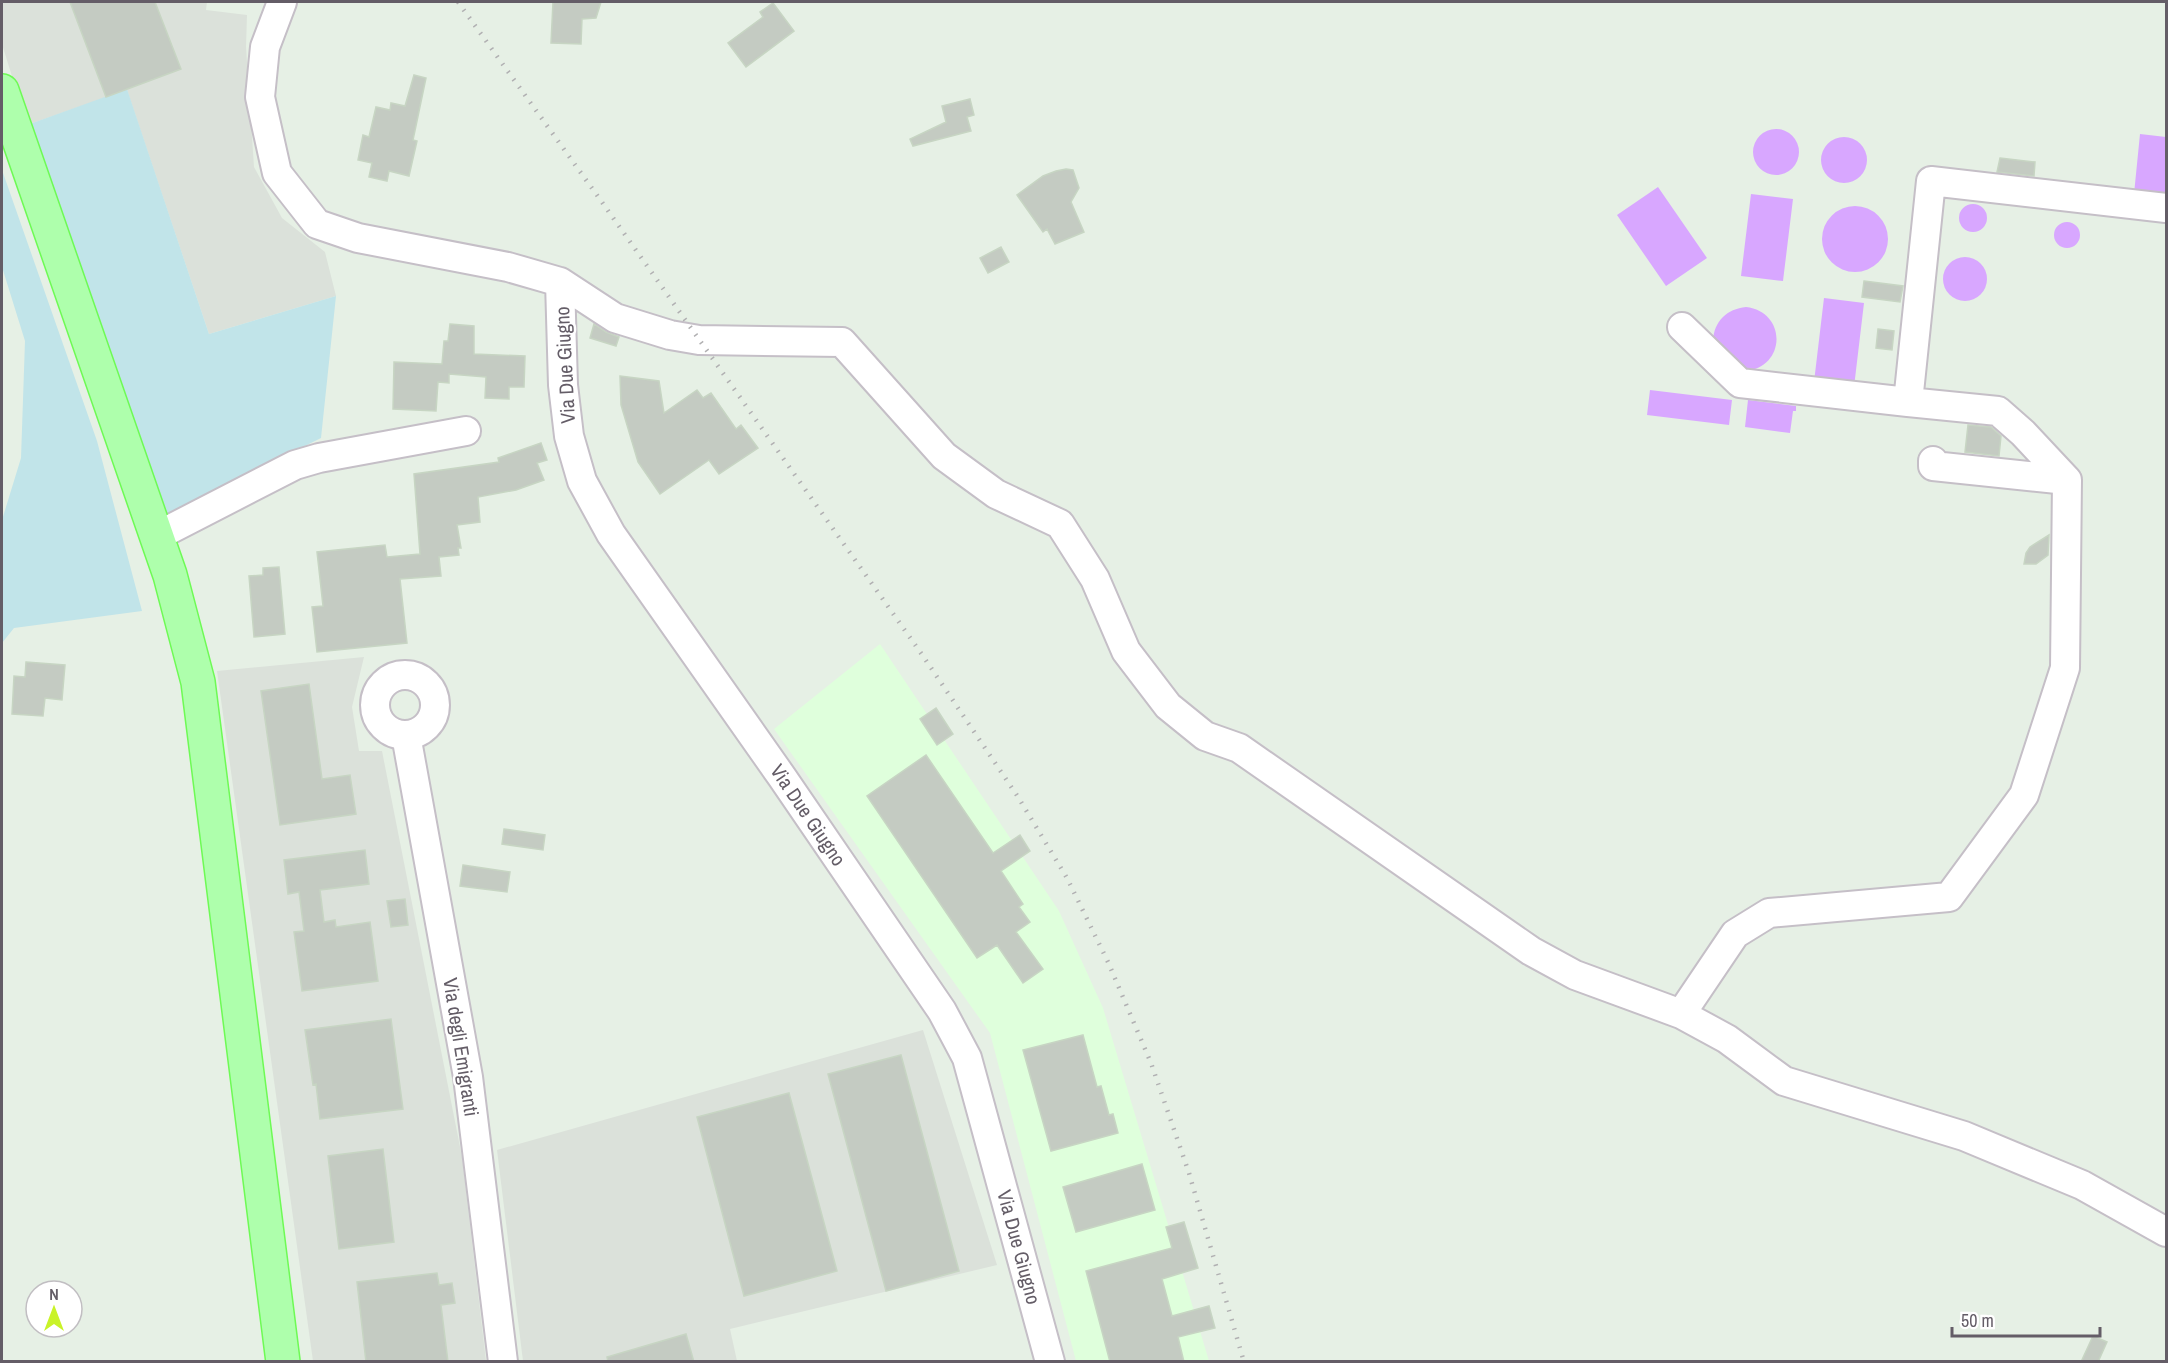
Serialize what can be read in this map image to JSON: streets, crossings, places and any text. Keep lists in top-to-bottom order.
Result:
{
  "streets": {
    "street": ["Via Due Giugno", "Via degli Emigranti"]
  },
  "scale_bar": "50 m",
  "north": "top"
}
